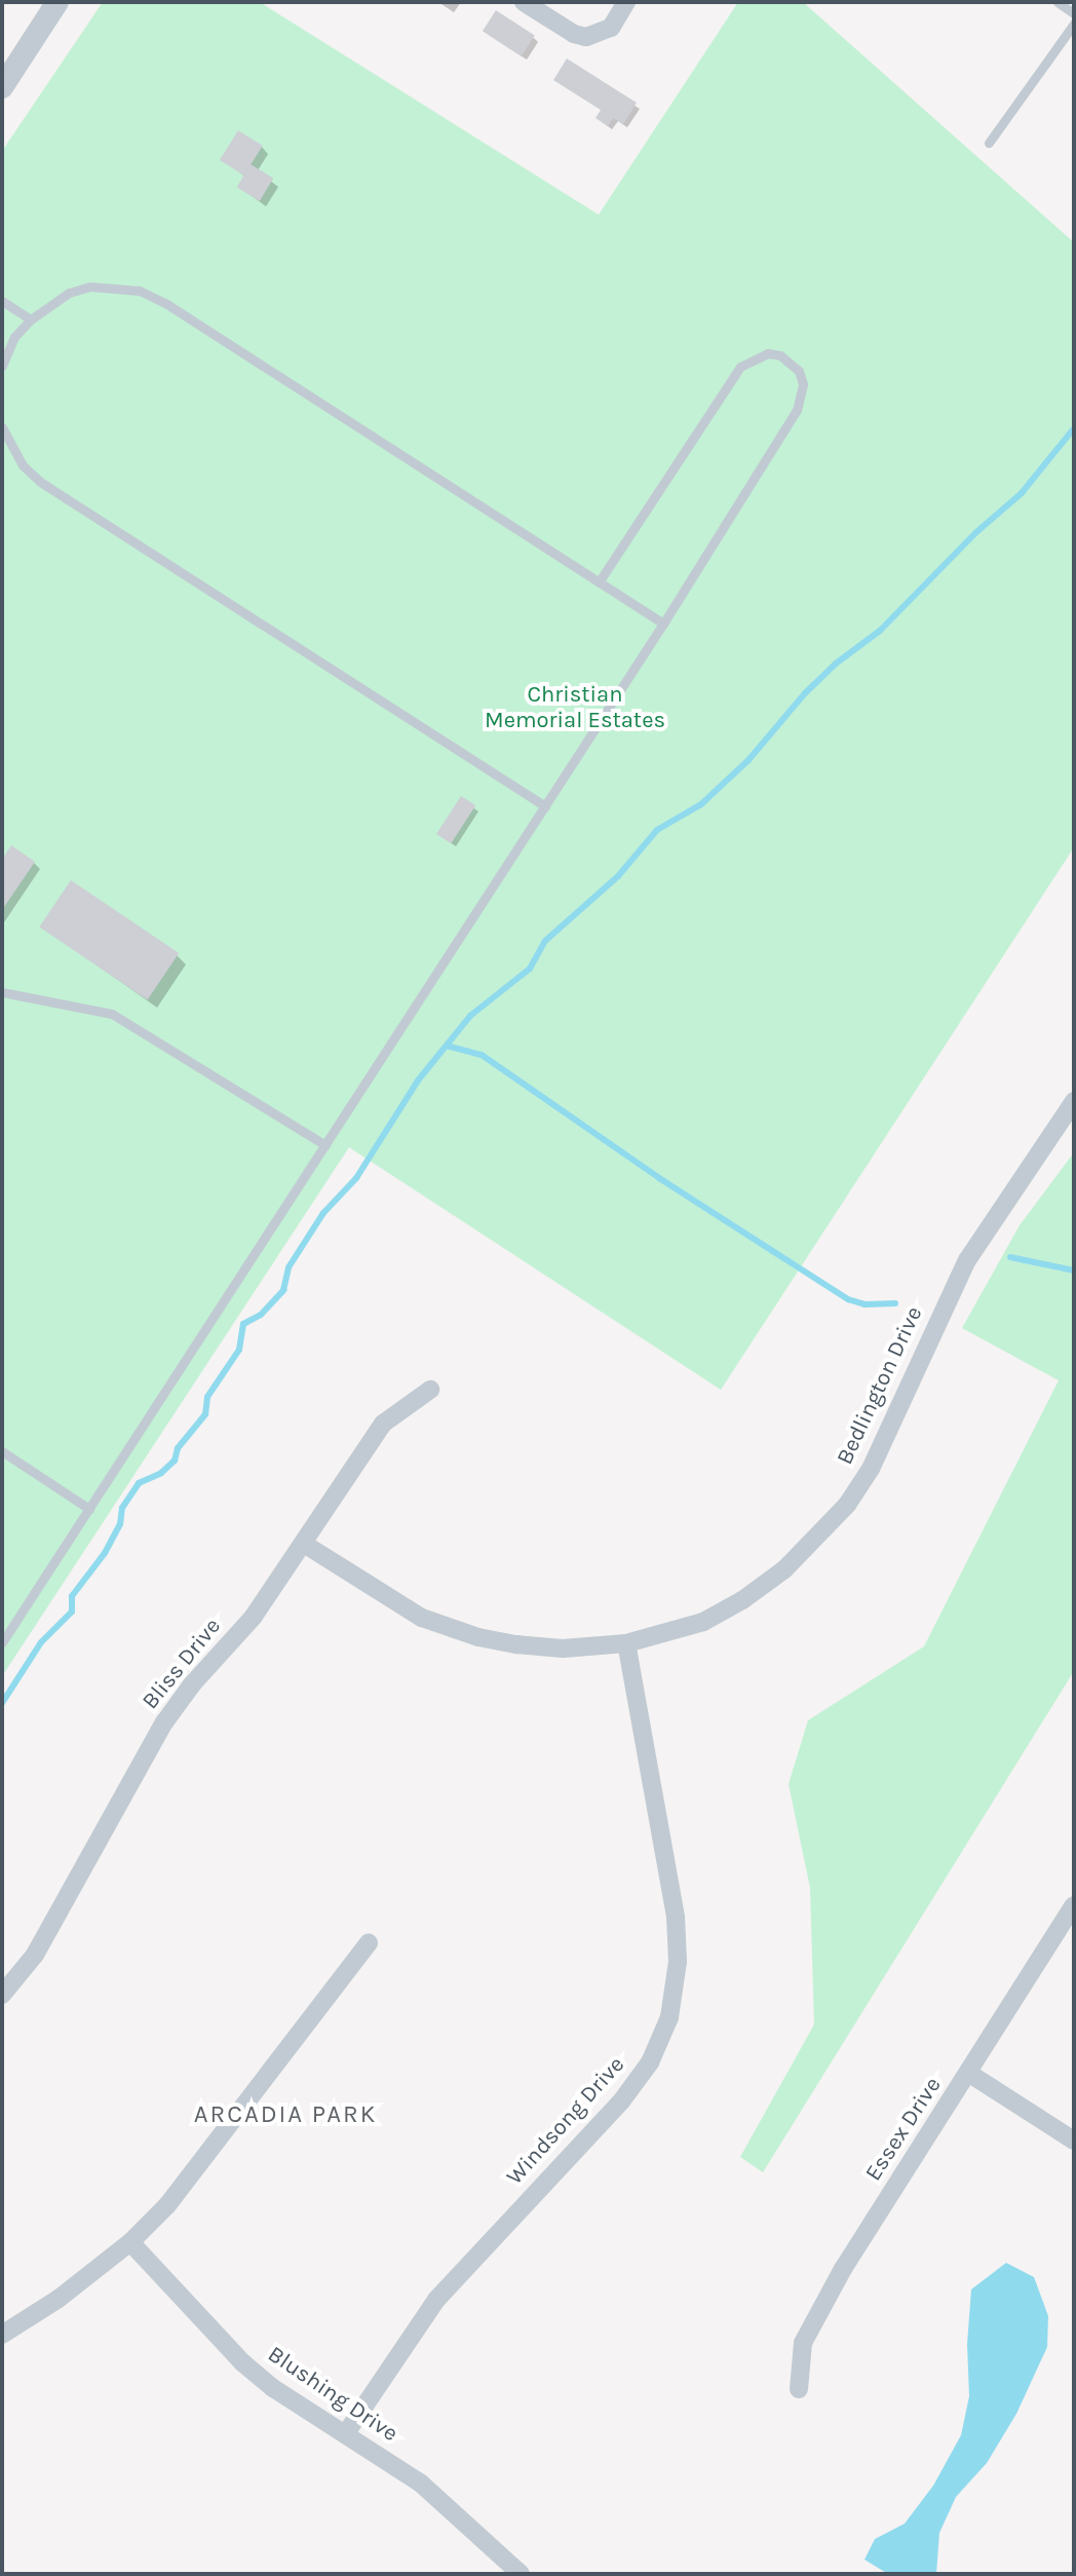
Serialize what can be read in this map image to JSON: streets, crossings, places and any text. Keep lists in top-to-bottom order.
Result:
{
  "streets": {
    "street": [
      "Bedlington Drive",
      "Bliss Drive",
      "Windsong Drive",
      "Essex Drive",
      "Blushing Drive"
    ]
  },
  "crossings": [
    ["Bedlington Drive", "Bliss Drive"],
    ["Bedlington Drive", "Windsong Drive"],
    ["Windsong Drive", "Blushing Drive"]
  ],
  "districts": ["ARCADIA PARK"],
  "parks": ["Christian Memorial Estates"]
}
